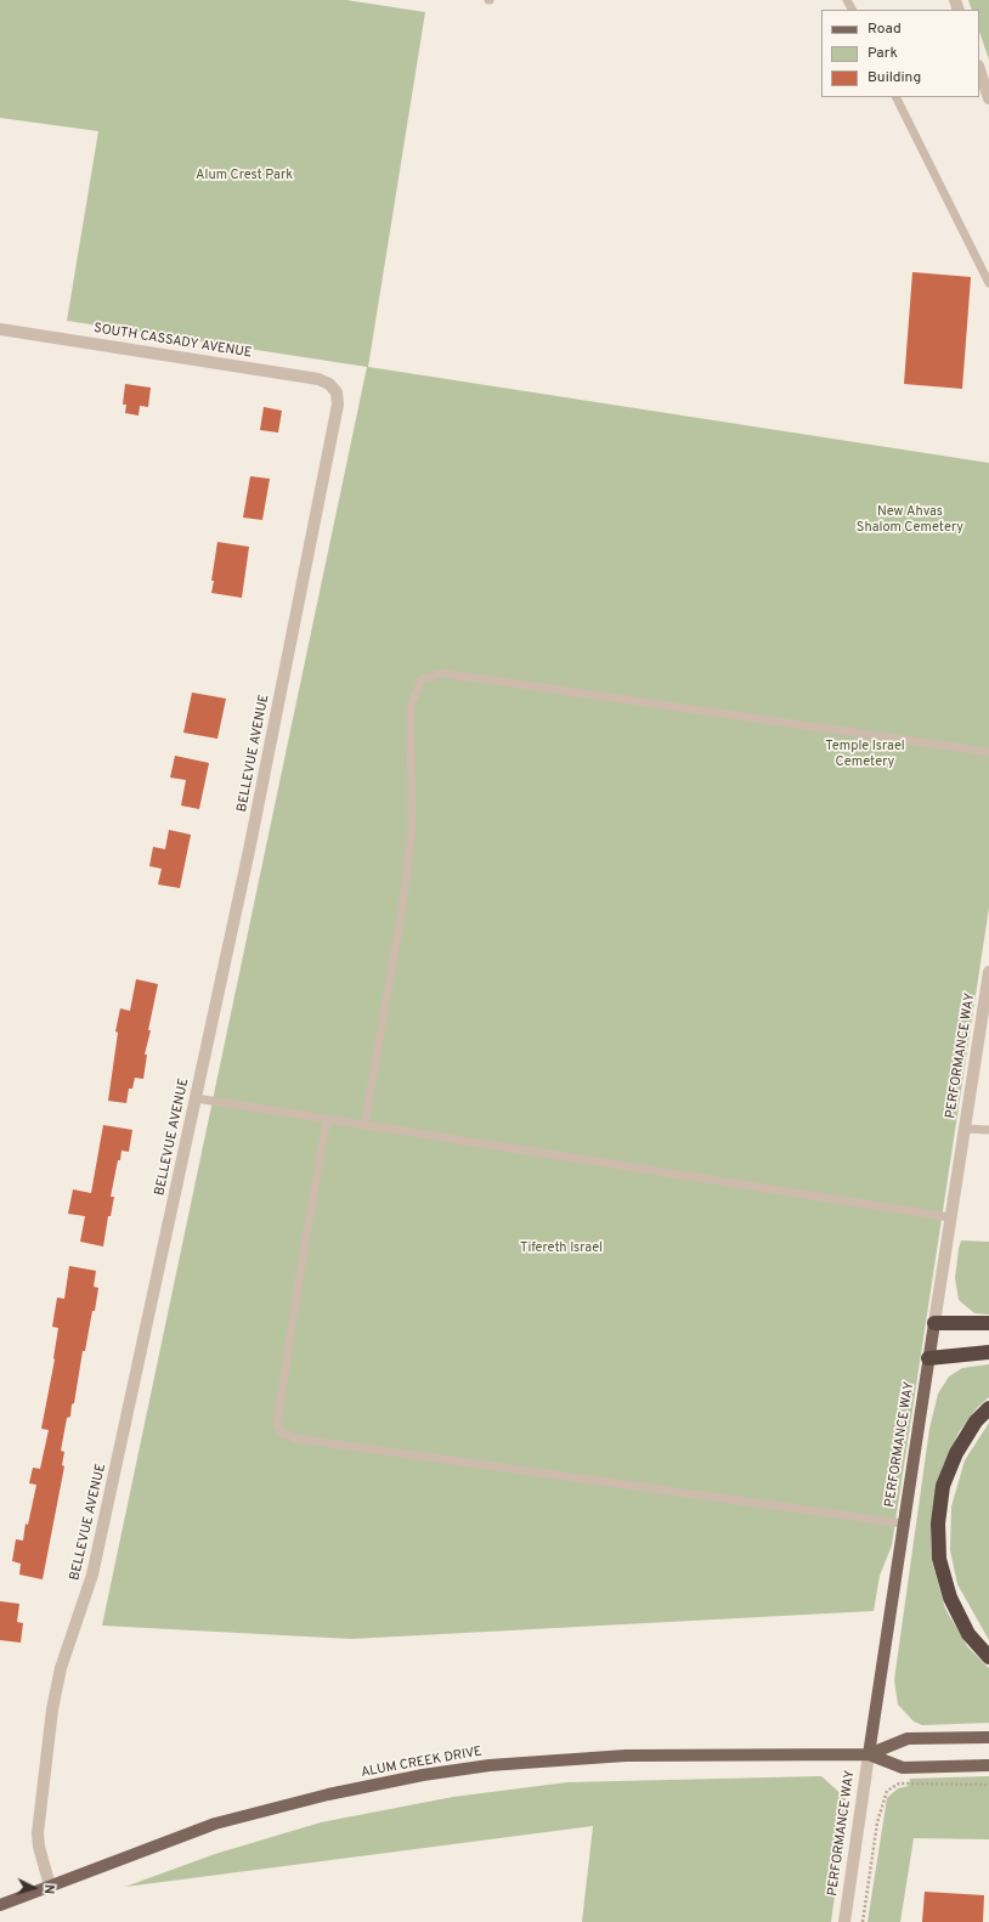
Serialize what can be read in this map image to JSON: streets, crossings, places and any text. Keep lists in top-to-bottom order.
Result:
{
  "streets": {
    "main road": ["PERFORMANCE WAY", "ALUM CREEK DRIVE"],
    "street": ["SOUTH CASSADY AVENUE", "BELLEVUE AVENUE"]
  },
  "crossings": [
    ["SOUTH CASSADY AVENUE", "BELLEVUE AVENUE"],
    ["BELLEVUE AVENUE", "ALUM CREEK DRIVE"],
    ["PERFORMANCE WAY", "ALUM CREEK DRIVE"]
  ],
  "parks": [
    "Alum Crest Park",
    "New Ahvas Shalom Cemetery",
    "Temple Israel Cemetery",
    "Tifereth Israel"
  ],
  "legend": ["Road", "Park", "Building"],
  "north": "right"
}
